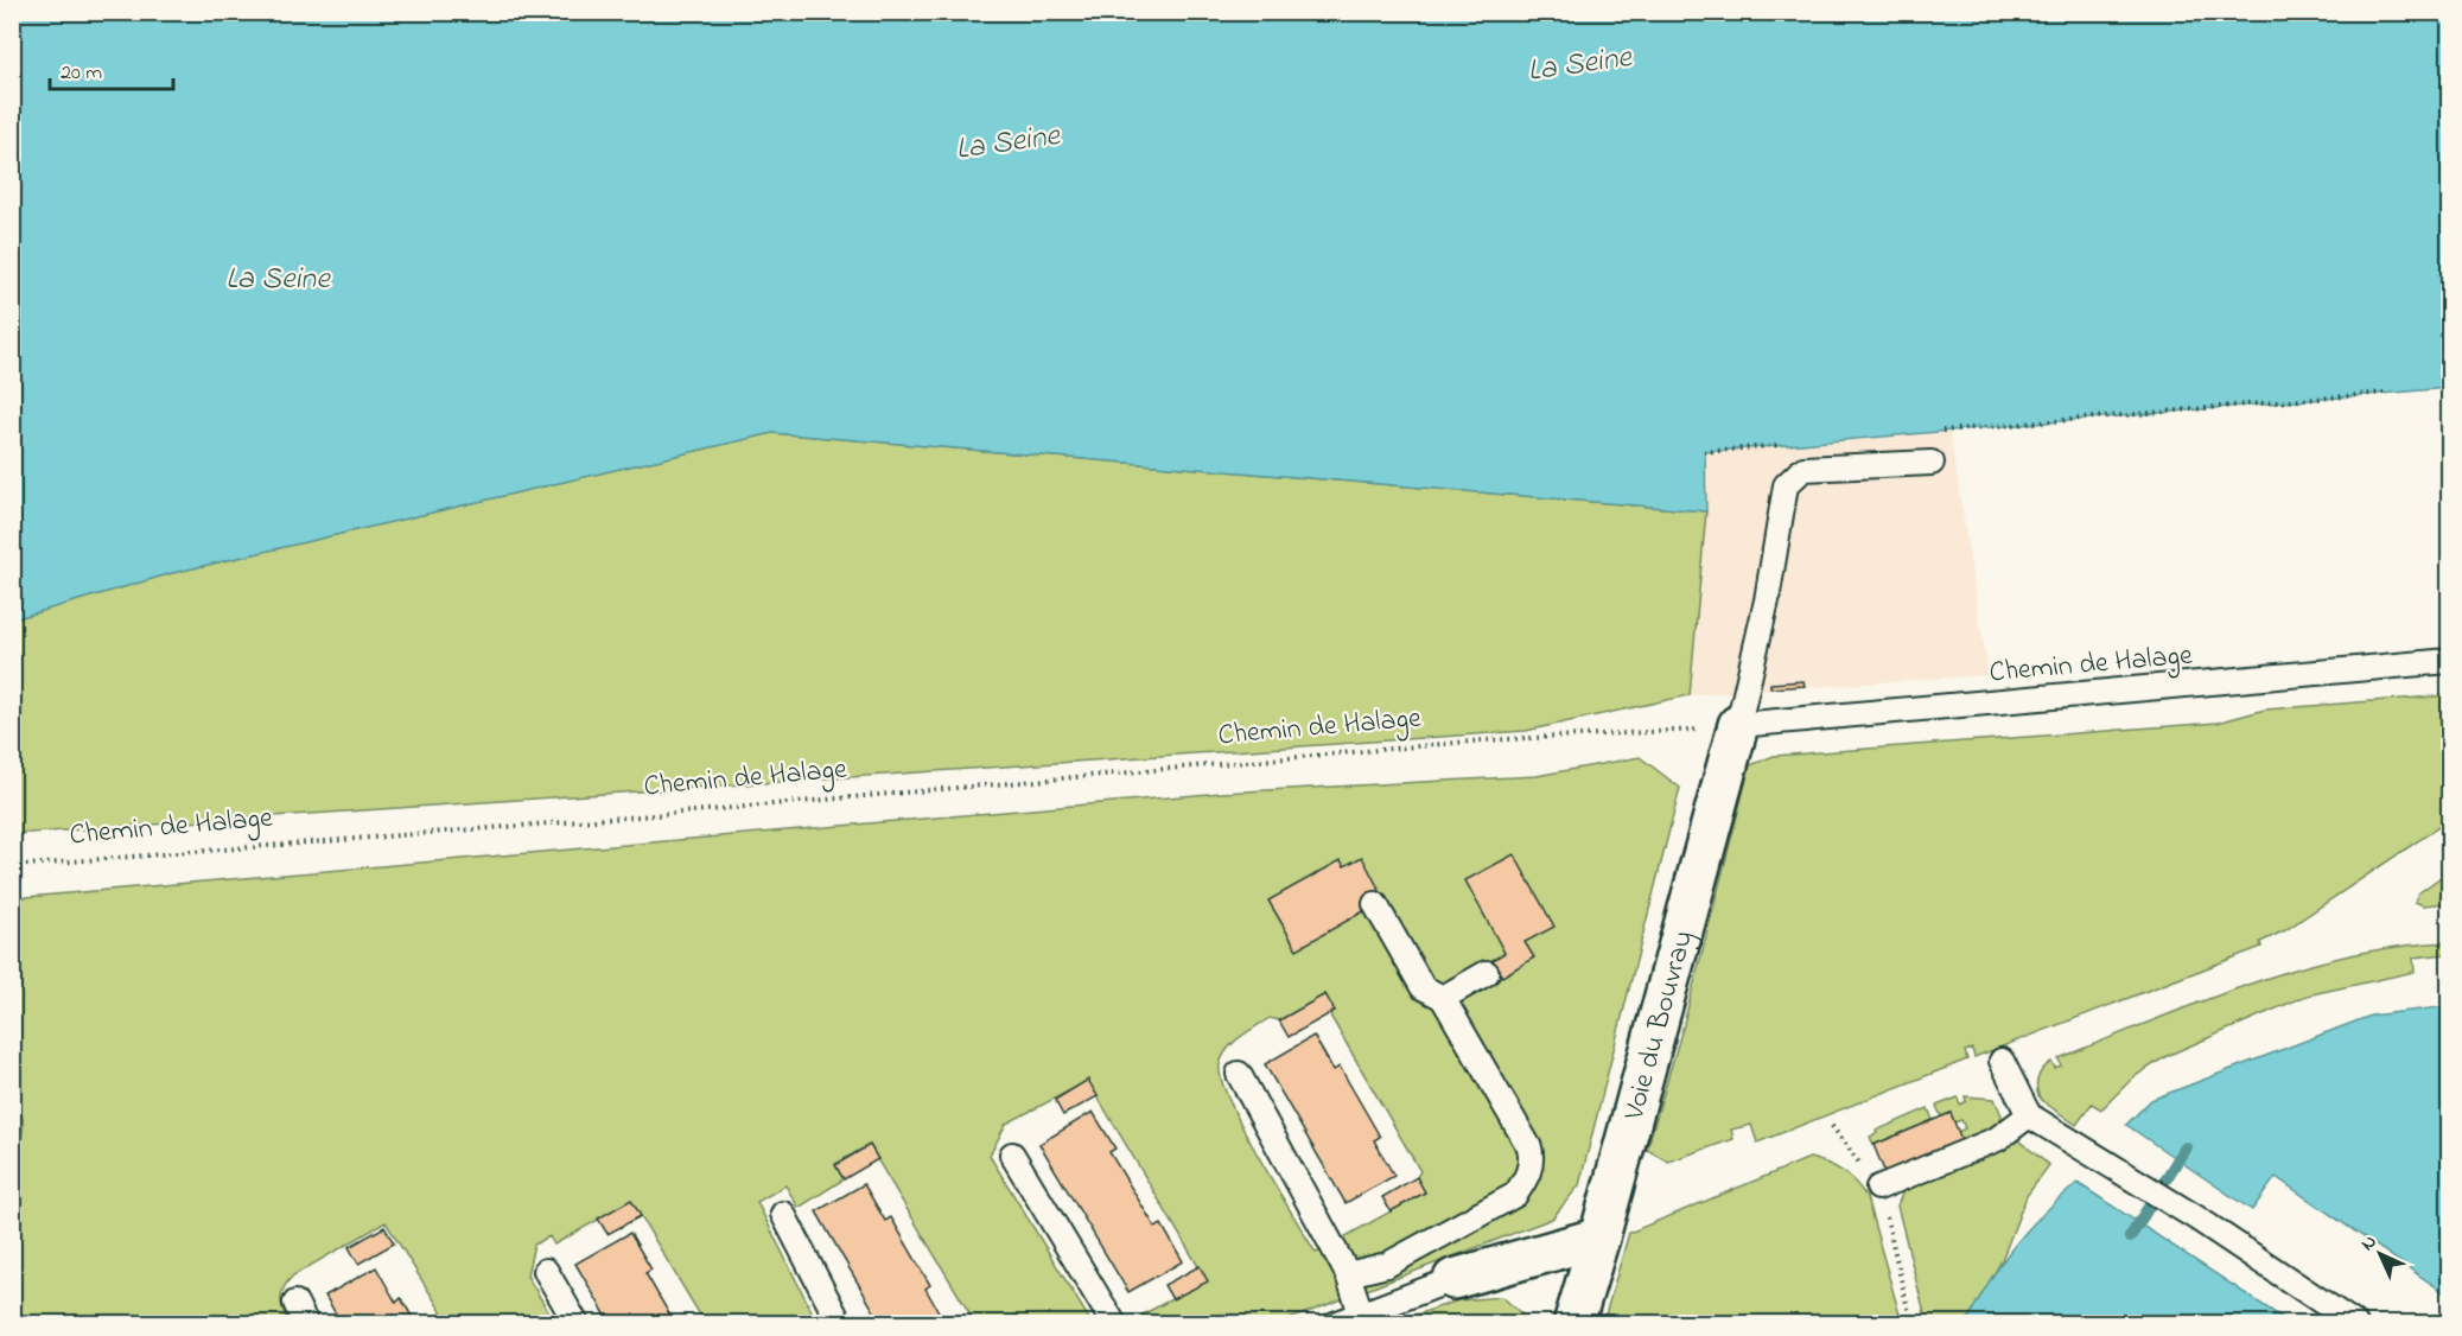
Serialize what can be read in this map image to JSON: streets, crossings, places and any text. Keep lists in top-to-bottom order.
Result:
{
  "streets": {
    "street": ["Voie du Bouvray"],
    "lane": ["Chemin de Halage"]
  },
  "crossings": [
    ["Chemin de Halage", "Voie du Bouvray"]
  ],
  "water": ["La Seine"],
  "scale_bar": "20 m",
  "north": "top left"
}
